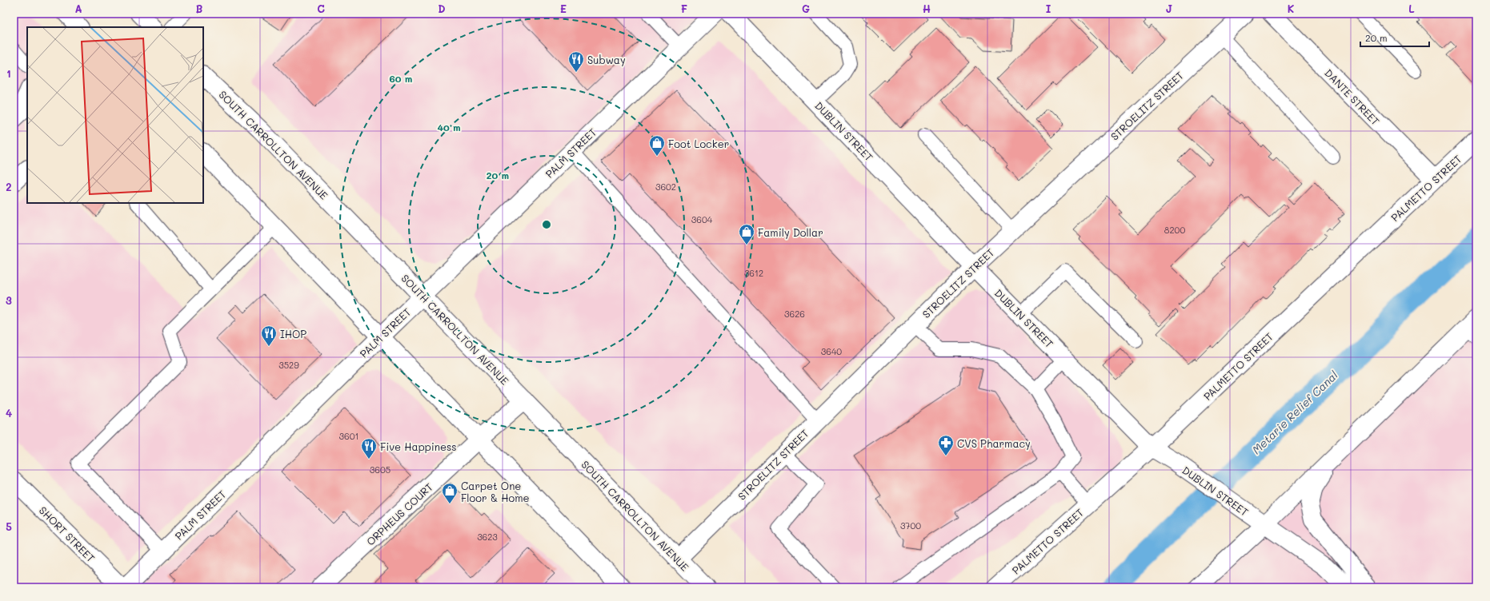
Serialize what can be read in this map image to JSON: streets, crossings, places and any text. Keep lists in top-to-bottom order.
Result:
{
  "streets": {
    "street": [
      "DANTE STREET",
      "STROELITZ STREET",
      "DUBLIN STREET",
      "SOUTH CARROLLTON AVENUE",
      "PALM STREET",
      "PALMETTO STREET",
      "ORPHEUS COURT",
      "SHORT STREET"
    ]
  },
  "crossings": [
    ["DANTE STREET", "PALMETTO STREET"],
    ["STROELITZ STREET", "DUBLIN STREET"],
    ["STROELITZ STREET", "SOUTH CARROLLTON AVENUE"],
    ["DUBLIN STREET", "PALMETTO STREET"],
    ["SOUTH CARROLLTON AVENUE", "PALM STREET"],
    ["SOUTH CARROLLTON AVENUE", "ORPHEUS COURT"]
  ],
  "water": ["Metarie Relief Canal"],
  "places": {
    "restaurant": ["Subway", "IHOP", "Five Happiness"],
    "shop": ["Foot Locker", "Family Dollar", "Carpet One Floor & Home"],
    "pharmacy": ["CVS Pharmacy"]
  },
  "house_numbers": [
    "3602",
    "3604",
    "8200",
    "3612",
    "3626",
    "3640",
    "3529",
    "3601",
    "3605",
    "3700",
    "3623"
  ],
  "scale_bar": "20 m",
  "grid": {
    "columns": [
      "A",
      "B",
      "C",
      "D",
      "E",
      "F",
      "G",
      "H",
      "I",
      "J",
      "K",
      "L"
    ],
    "rows": [
      "1",
      "2",
      "3",
      "4",
      "5"
    ]
  },
  "rings": ["60 m", "40 m", "20 m"]
}
